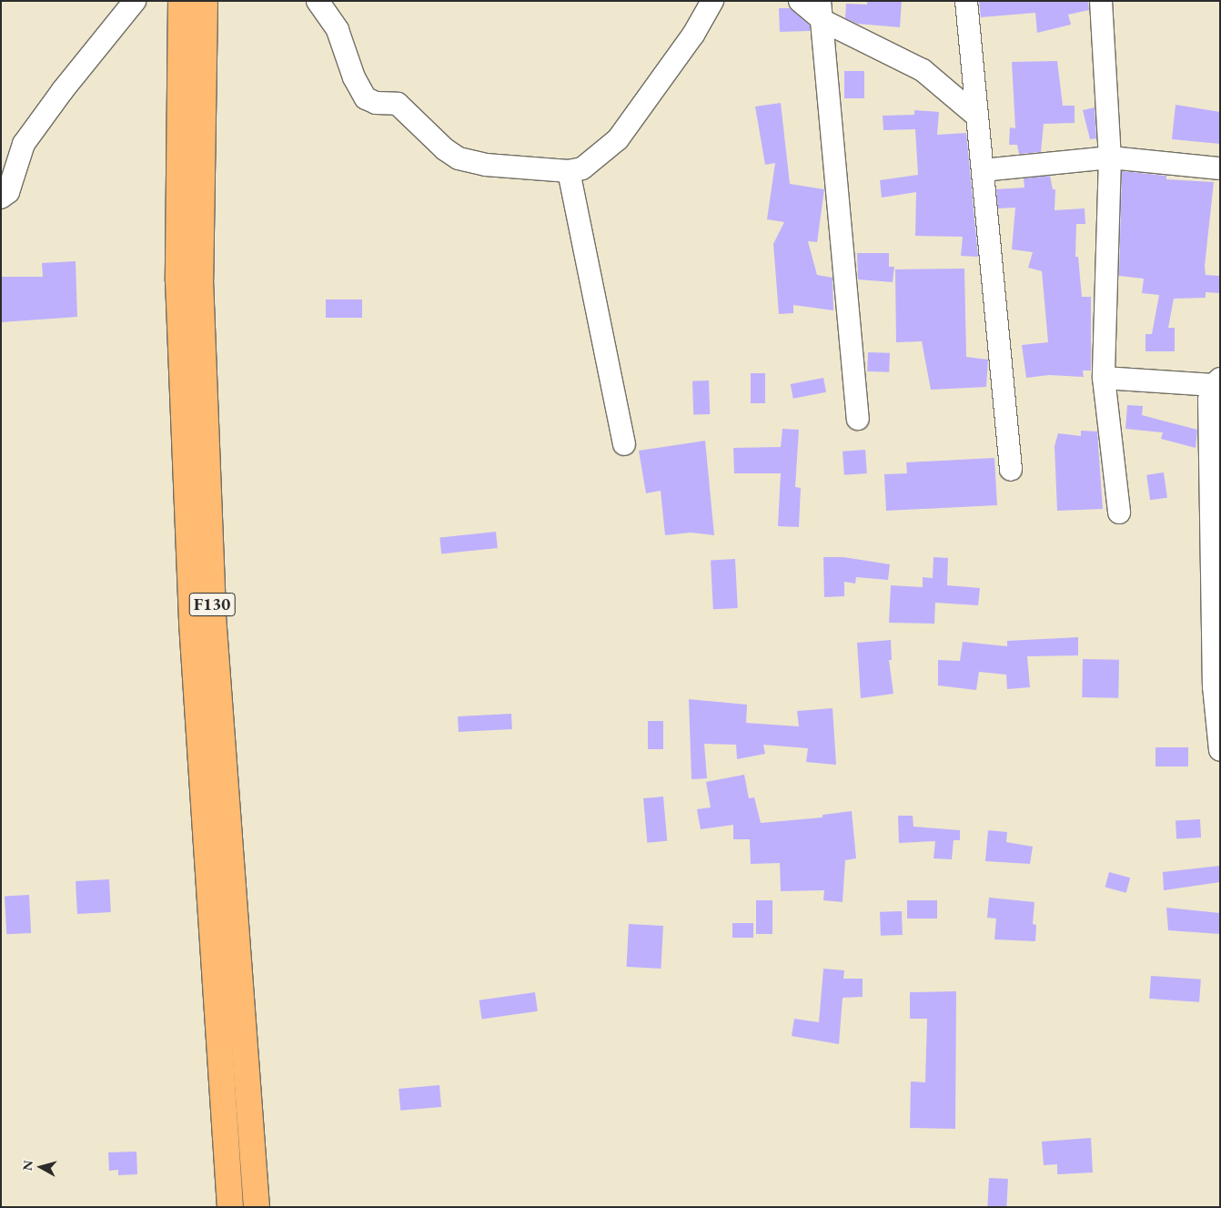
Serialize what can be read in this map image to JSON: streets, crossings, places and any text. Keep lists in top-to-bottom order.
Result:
{
  "streets": {
    "main road": ["F130"]
  },
  "north": "left"
}
